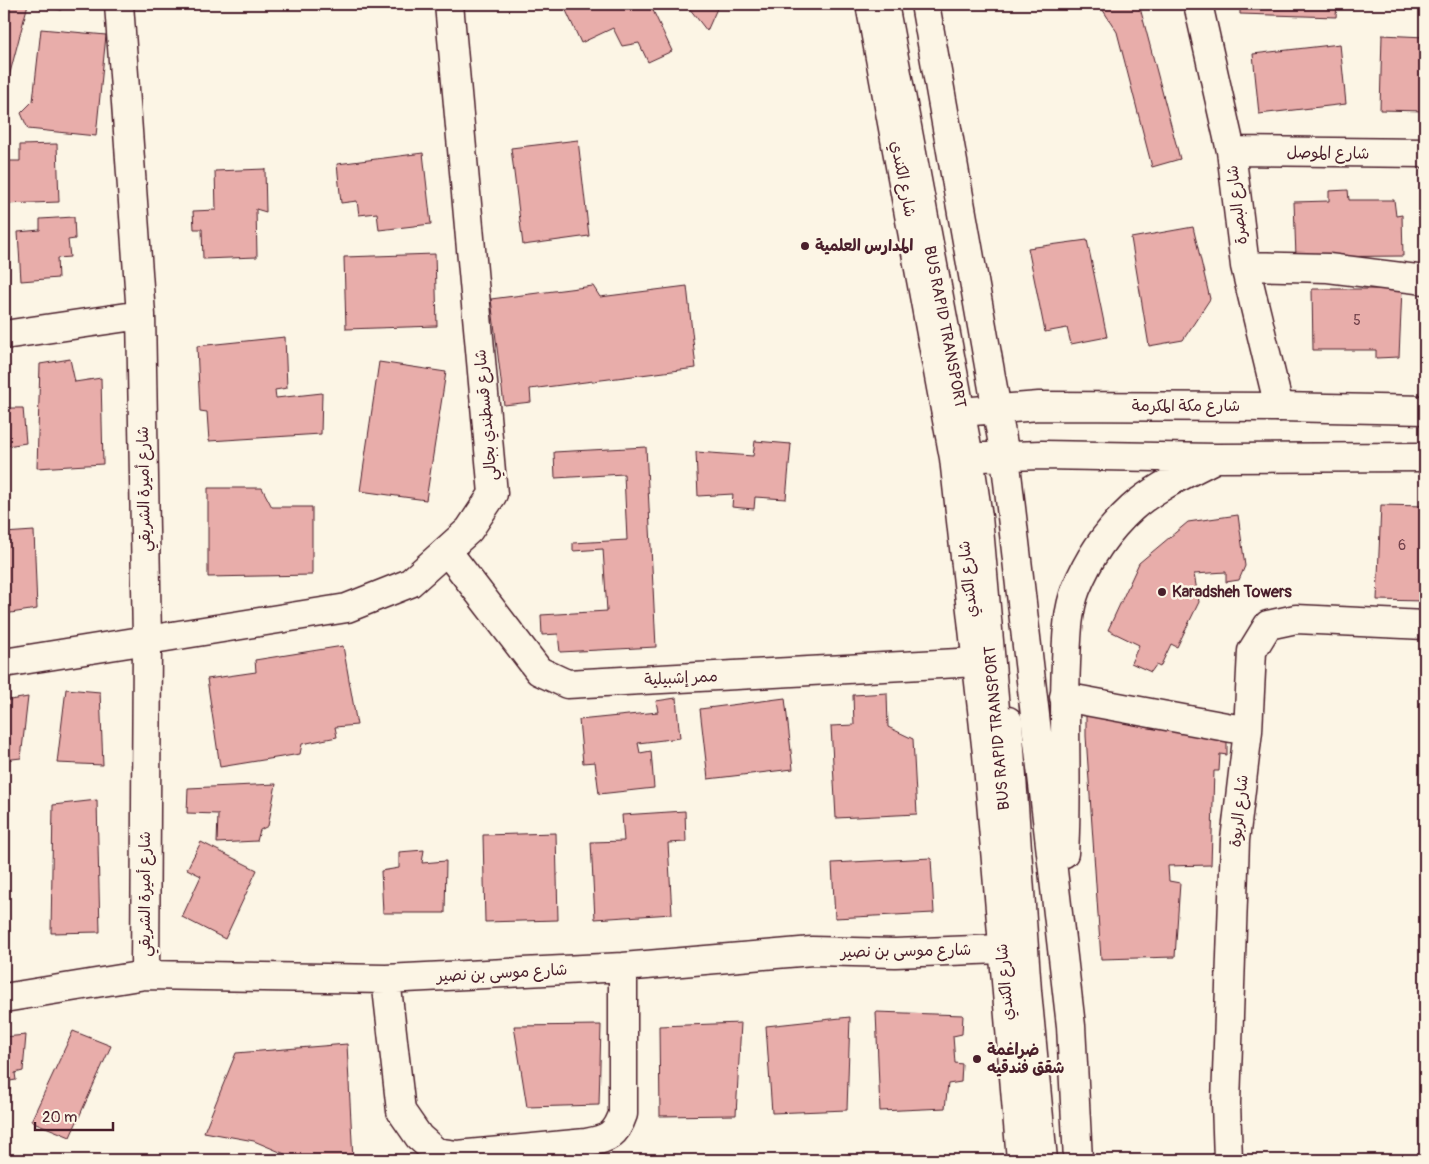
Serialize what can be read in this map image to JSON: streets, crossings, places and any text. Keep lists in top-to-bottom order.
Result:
{
  "streets": {
    "street": [
      "شارع الموصل",
      "شارع الكندي",
      "شارع البصرة",
      "BUS RAPID TRANSPORT",
      "شارع مكة المكرمة",
      "شارع قسطندي بجالي",
      "شارع أميرة الشريقي",
      "ممر إشبيلية",
      "شارع الربوة",
      "شارع موسى بن نصير"
    ]
  },
  "crossings": [
    ["شارع الموصل", "شارع البصرة"],
    ["شارع الكندي", "BUS RAPID TRANSPORT"],
    ["شارع الكندي", "شارع مكة المكرمة"],
    ["شارع الكندي", "ممر إشبيلية"],
    ["شارع الكندي", "شارع موسى بن نصير"],
    ["شارع البصرة", "شارع مكة المكرمة"],
    ["BUS RAPID TRANSPORT", "شارع مكة المكرمة"],
    ["شارع قسطندي بجالي", "شارع أميرة الشريقي"],
    ["شارع قسطندي بجالي", "ممر إشبيلية"],
    ["شارع أميرة الشريقي", "شارع موسى بن نصير"]
  ],
  "places": ["المدارس العلمية", "Karadsheh Towers", "ضراغمة شقق فندقيه"],
  "house_numbers": ["5", "6"],
  "scale_bar": "20 m"
}
